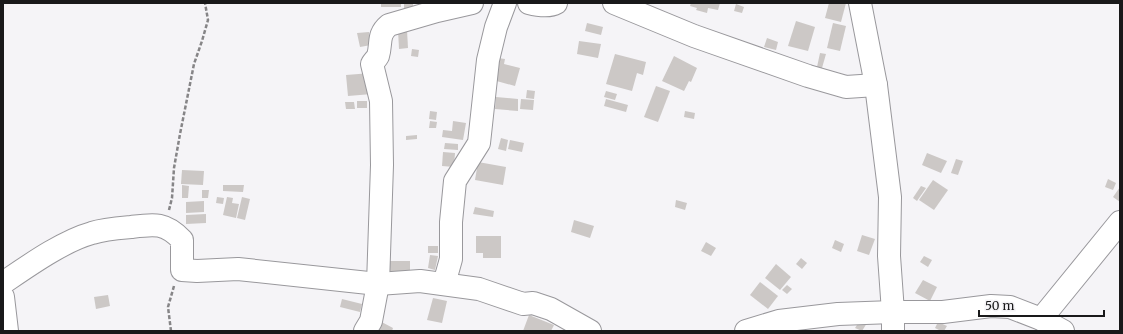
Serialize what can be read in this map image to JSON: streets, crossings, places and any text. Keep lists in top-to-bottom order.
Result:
{
  "scale_bar": "50 m"
}
